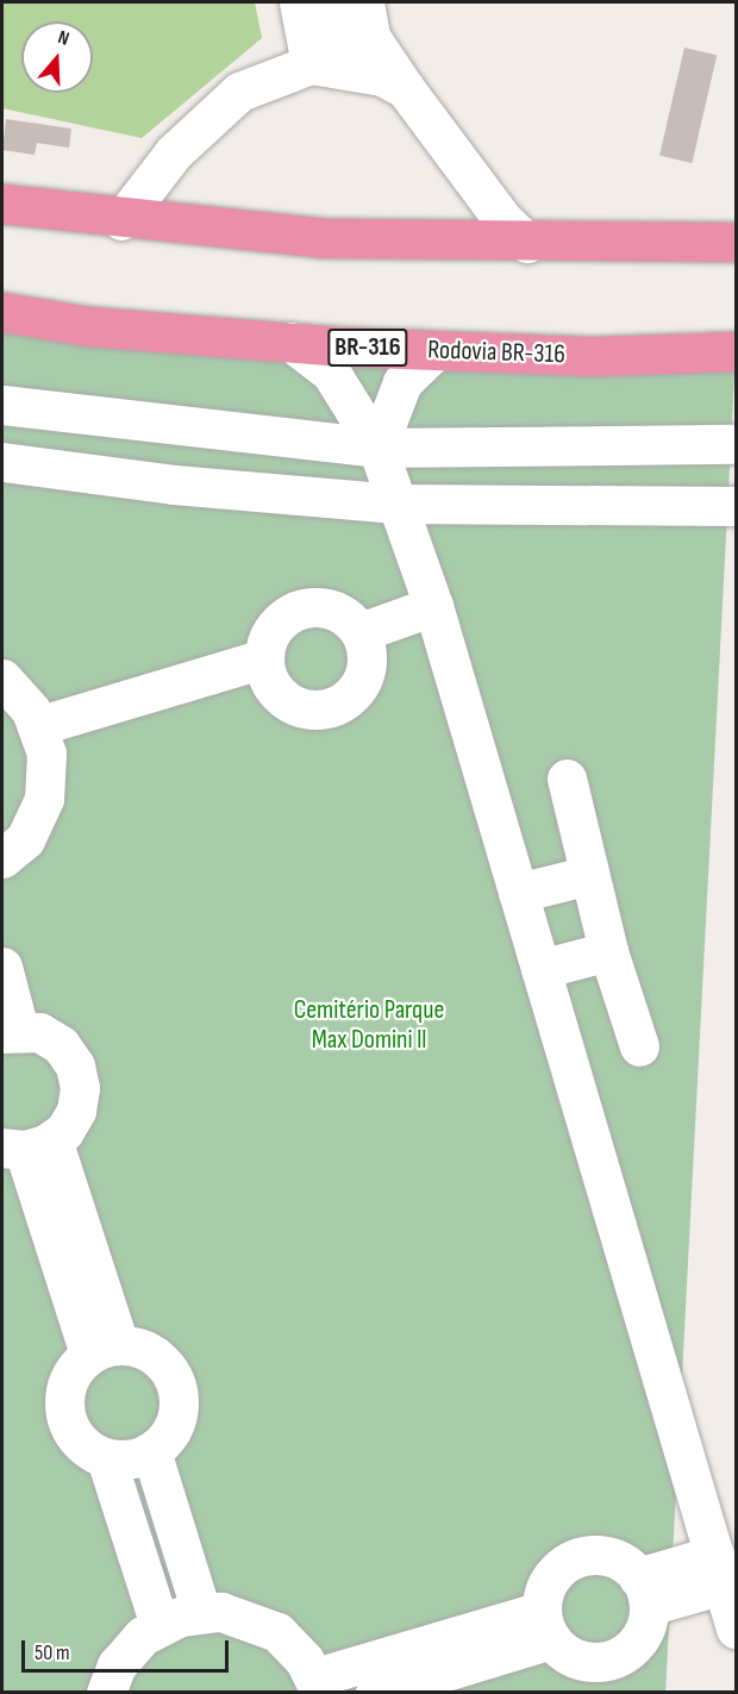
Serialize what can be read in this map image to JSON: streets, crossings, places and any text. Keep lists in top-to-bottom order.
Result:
{
  "streets": {
    "highway": ["BR-316", "Rodovia BR-316"]
  },
  "parks": ["Cemitério Parque Max Domini ll"],
  "scale_bar": "50 m",
  "north": "top"
}
